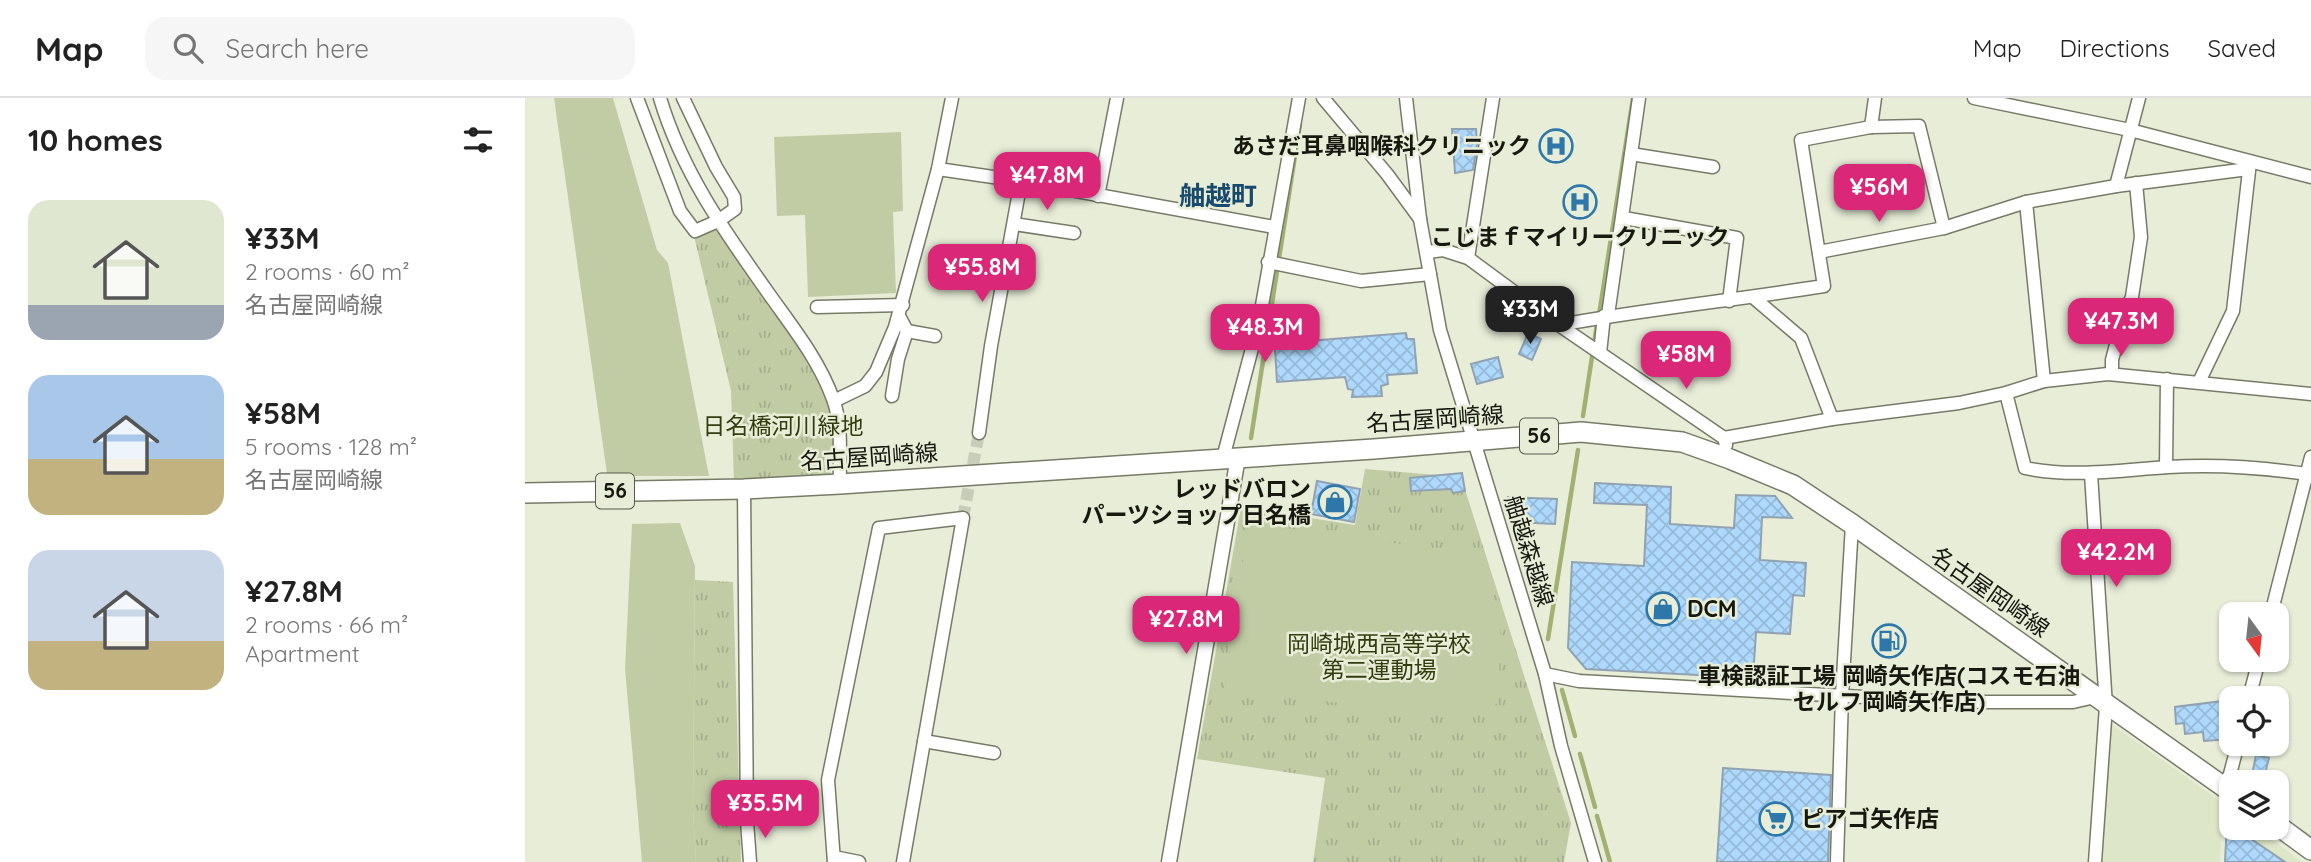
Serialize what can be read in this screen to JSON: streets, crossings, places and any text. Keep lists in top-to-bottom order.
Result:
{
  "streets": {
    "main road": ["名古屋岡崎線", "56"],
    "street": ["舳越森越線"]
  },
  "crossings": [
    ["名古屋岡崎線", "舳越森越線"]
  ],
  "districts": ["舳越町"],
  "parks": ["日名橋河川緑地", "岡崎城西高等学校 第二運動場"],
  "places": {
    "hospital": ["あさだ耳鼻咽喉科クリニック", "こじまｆマイリークリニック"],
    "shop": ["レッドバロン パーツショップ日名橋", "DCM"],
    "fuel station": ["車検認証工場 岡崎矢作店(コスモ石油 セルフ岡崎矢作店)"],
    "supermarket": ["ピアゴ矢作店"]
  },
  "north": "bottom",
  "page": {
    "header": "Map",
    "search": "Search here",
    "nav": ["Map", "Directions", "Saved"],
    "heading": "10 homes",
    "price": [
      "¥47.8M",
      "¥56M",
      "¥55.8M",
      "¥33M",
      "¥47.3M",
      "¥48.3M",
      "¥58M",
      "¥42.2M",
      "¥27.8M",
      "¥35.5M"
    ],
    "list": [
      {
        "name": "¥33M",
        "note": "2 rooms · 60 m² · 名古屋岡崎線"
      },
      {
        "name": "¥58M",
        "note": "5 rooms · 128 m² · 名古屋岡崎線"
      },
      {
        "name": "¥27.8M",
        "note": "2 rooms · 66 m² · Apartment"
      }
    ]
  }
}
